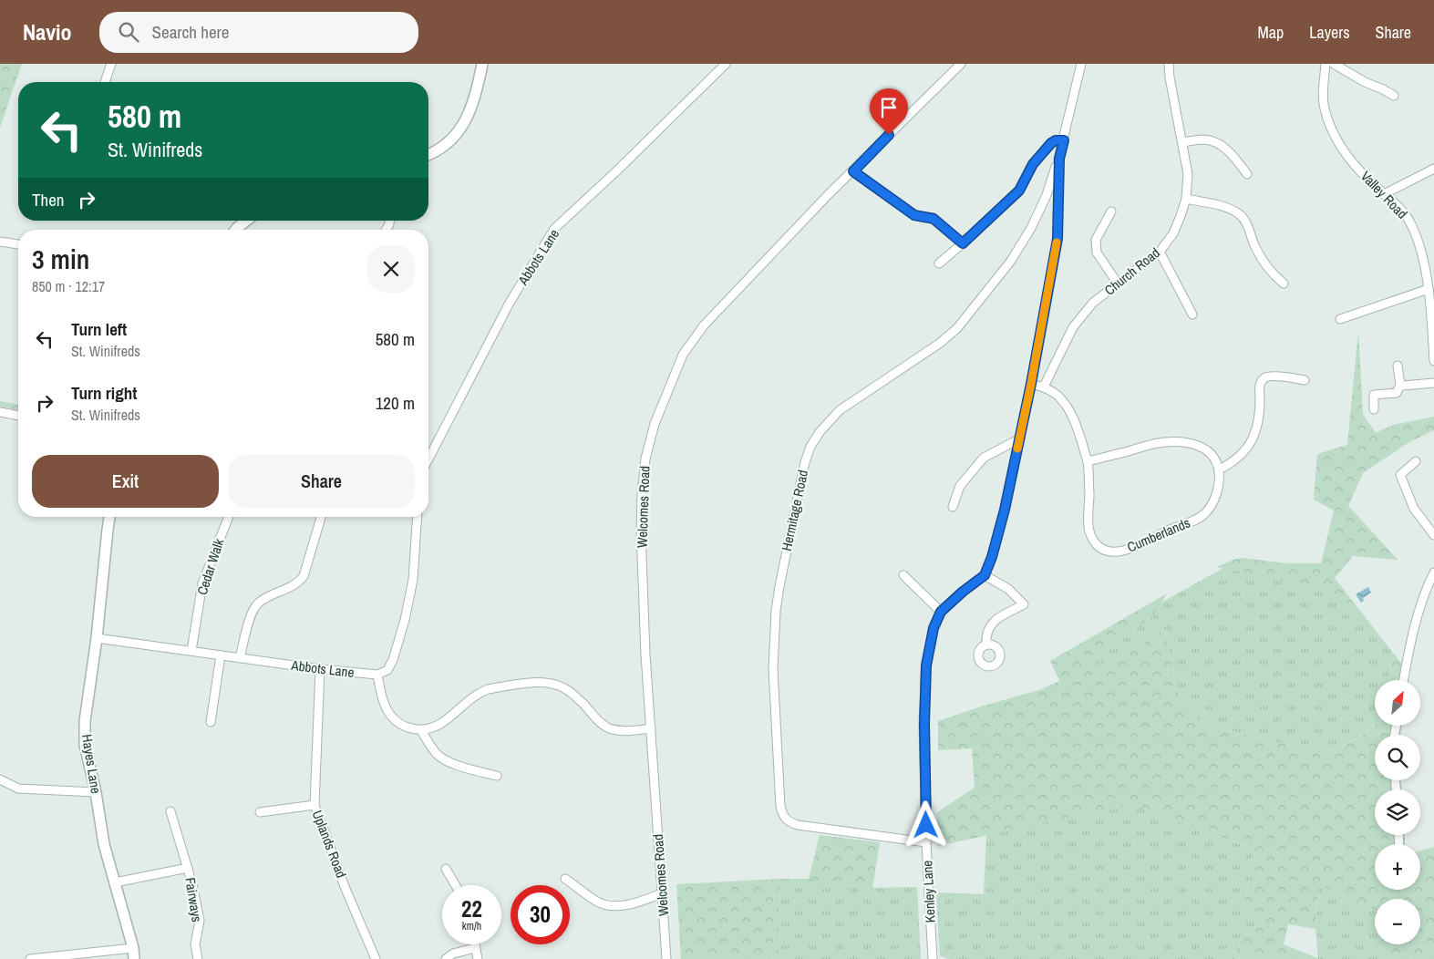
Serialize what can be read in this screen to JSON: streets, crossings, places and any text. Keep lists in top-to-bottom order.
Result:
{
  "streets": {
    "street": [
      "Valley Road",
      "Abbots Lane",
      "Church Road",
      "Welcomes Road",
      "Hermitage Road",
      "Cumberlands",
      "Cedar Walk",
      "Hayes Lane",
      "Uplands Road",
      "Kenley Lane",
      "Fairways"
    ]
  },
  "crossings": [
    ["Abbots Lane", "Cedar Walk"],
    ["Abbots Lane", "Hayes Lane"],
    ["Abbots Lane", "Uplands Road"],
    ["Church Road", "Cumberlands"],
    ["Hermitage Road", "Kenley Lane"],
    ["Hayes Lane", "Fairways"]
  ],
  "north": "top right",
  "page": {
    "header": "Navio",
    "search": "Search here",
    "nav": ["Map", "Layers", "Share"],
    "turn": ["580 m", "St. Winifreds"],
    "then": "Then",
    "heading": ["3 min", "850 m · 12:17"],
    "list": [
      {
        "name": "Turn left",
        "note": "St. Winifreds",
        "value": "580 m"
      },
      {
        "name": "Turn right",
        "note": "St. Winifreds",
        "value": "120 m"
      }
    ],
    "buttons": ["Exit", "Share"],
    "map_buttons": ["+", "−"],
    "speed": "22 km/h",
    "limit": "30"
  }
}
